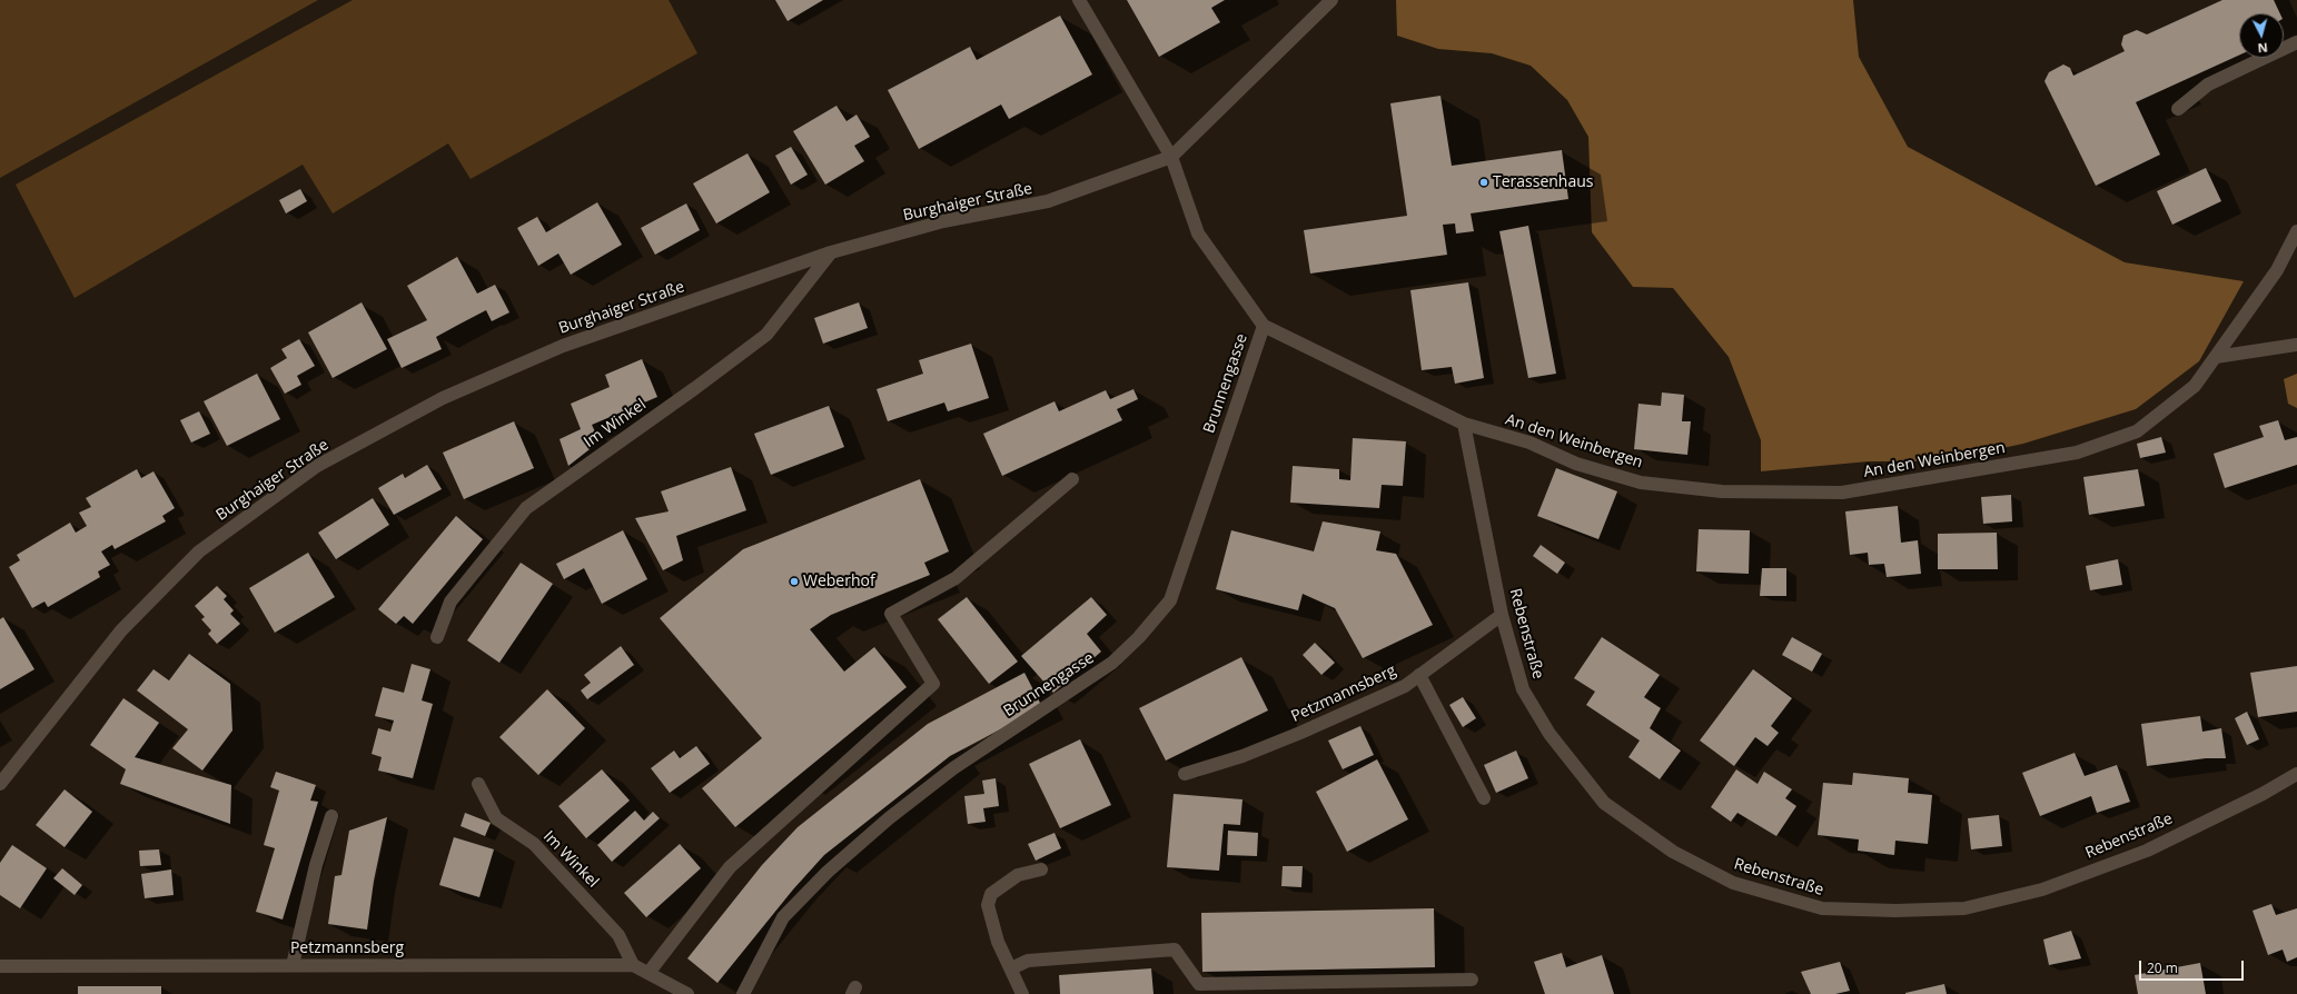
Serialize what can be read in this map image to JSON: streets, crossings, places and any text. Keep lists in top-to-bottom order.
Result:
{
  "streets": {
    "street": [
      "Burghaiger Straße",
      "Brunnengasse",
      "Im Winkel",
      "An den Weinbergen",
      "Rebenstraße",
      "Petzmannsberg"
    ]
  },
  "crossings": [
    ["Burghaiger Straße", "Im Winkel"],
    ["Burghaiger Straße", "An den Weinbergen"],
    ["Brunnengasse", "An den Weinbergen"],
    ["Im Winkel", "Petzmannsberg"],
    ["An den Weinbergen", "Rebenstraße"],
    ["Rebenstraße", "Petzmannsberg"]
  ],
  "places": ["Terassenhaus", "Weberhof"],
  "scale_bar": "20 m",
  "north": "bottom"
}
